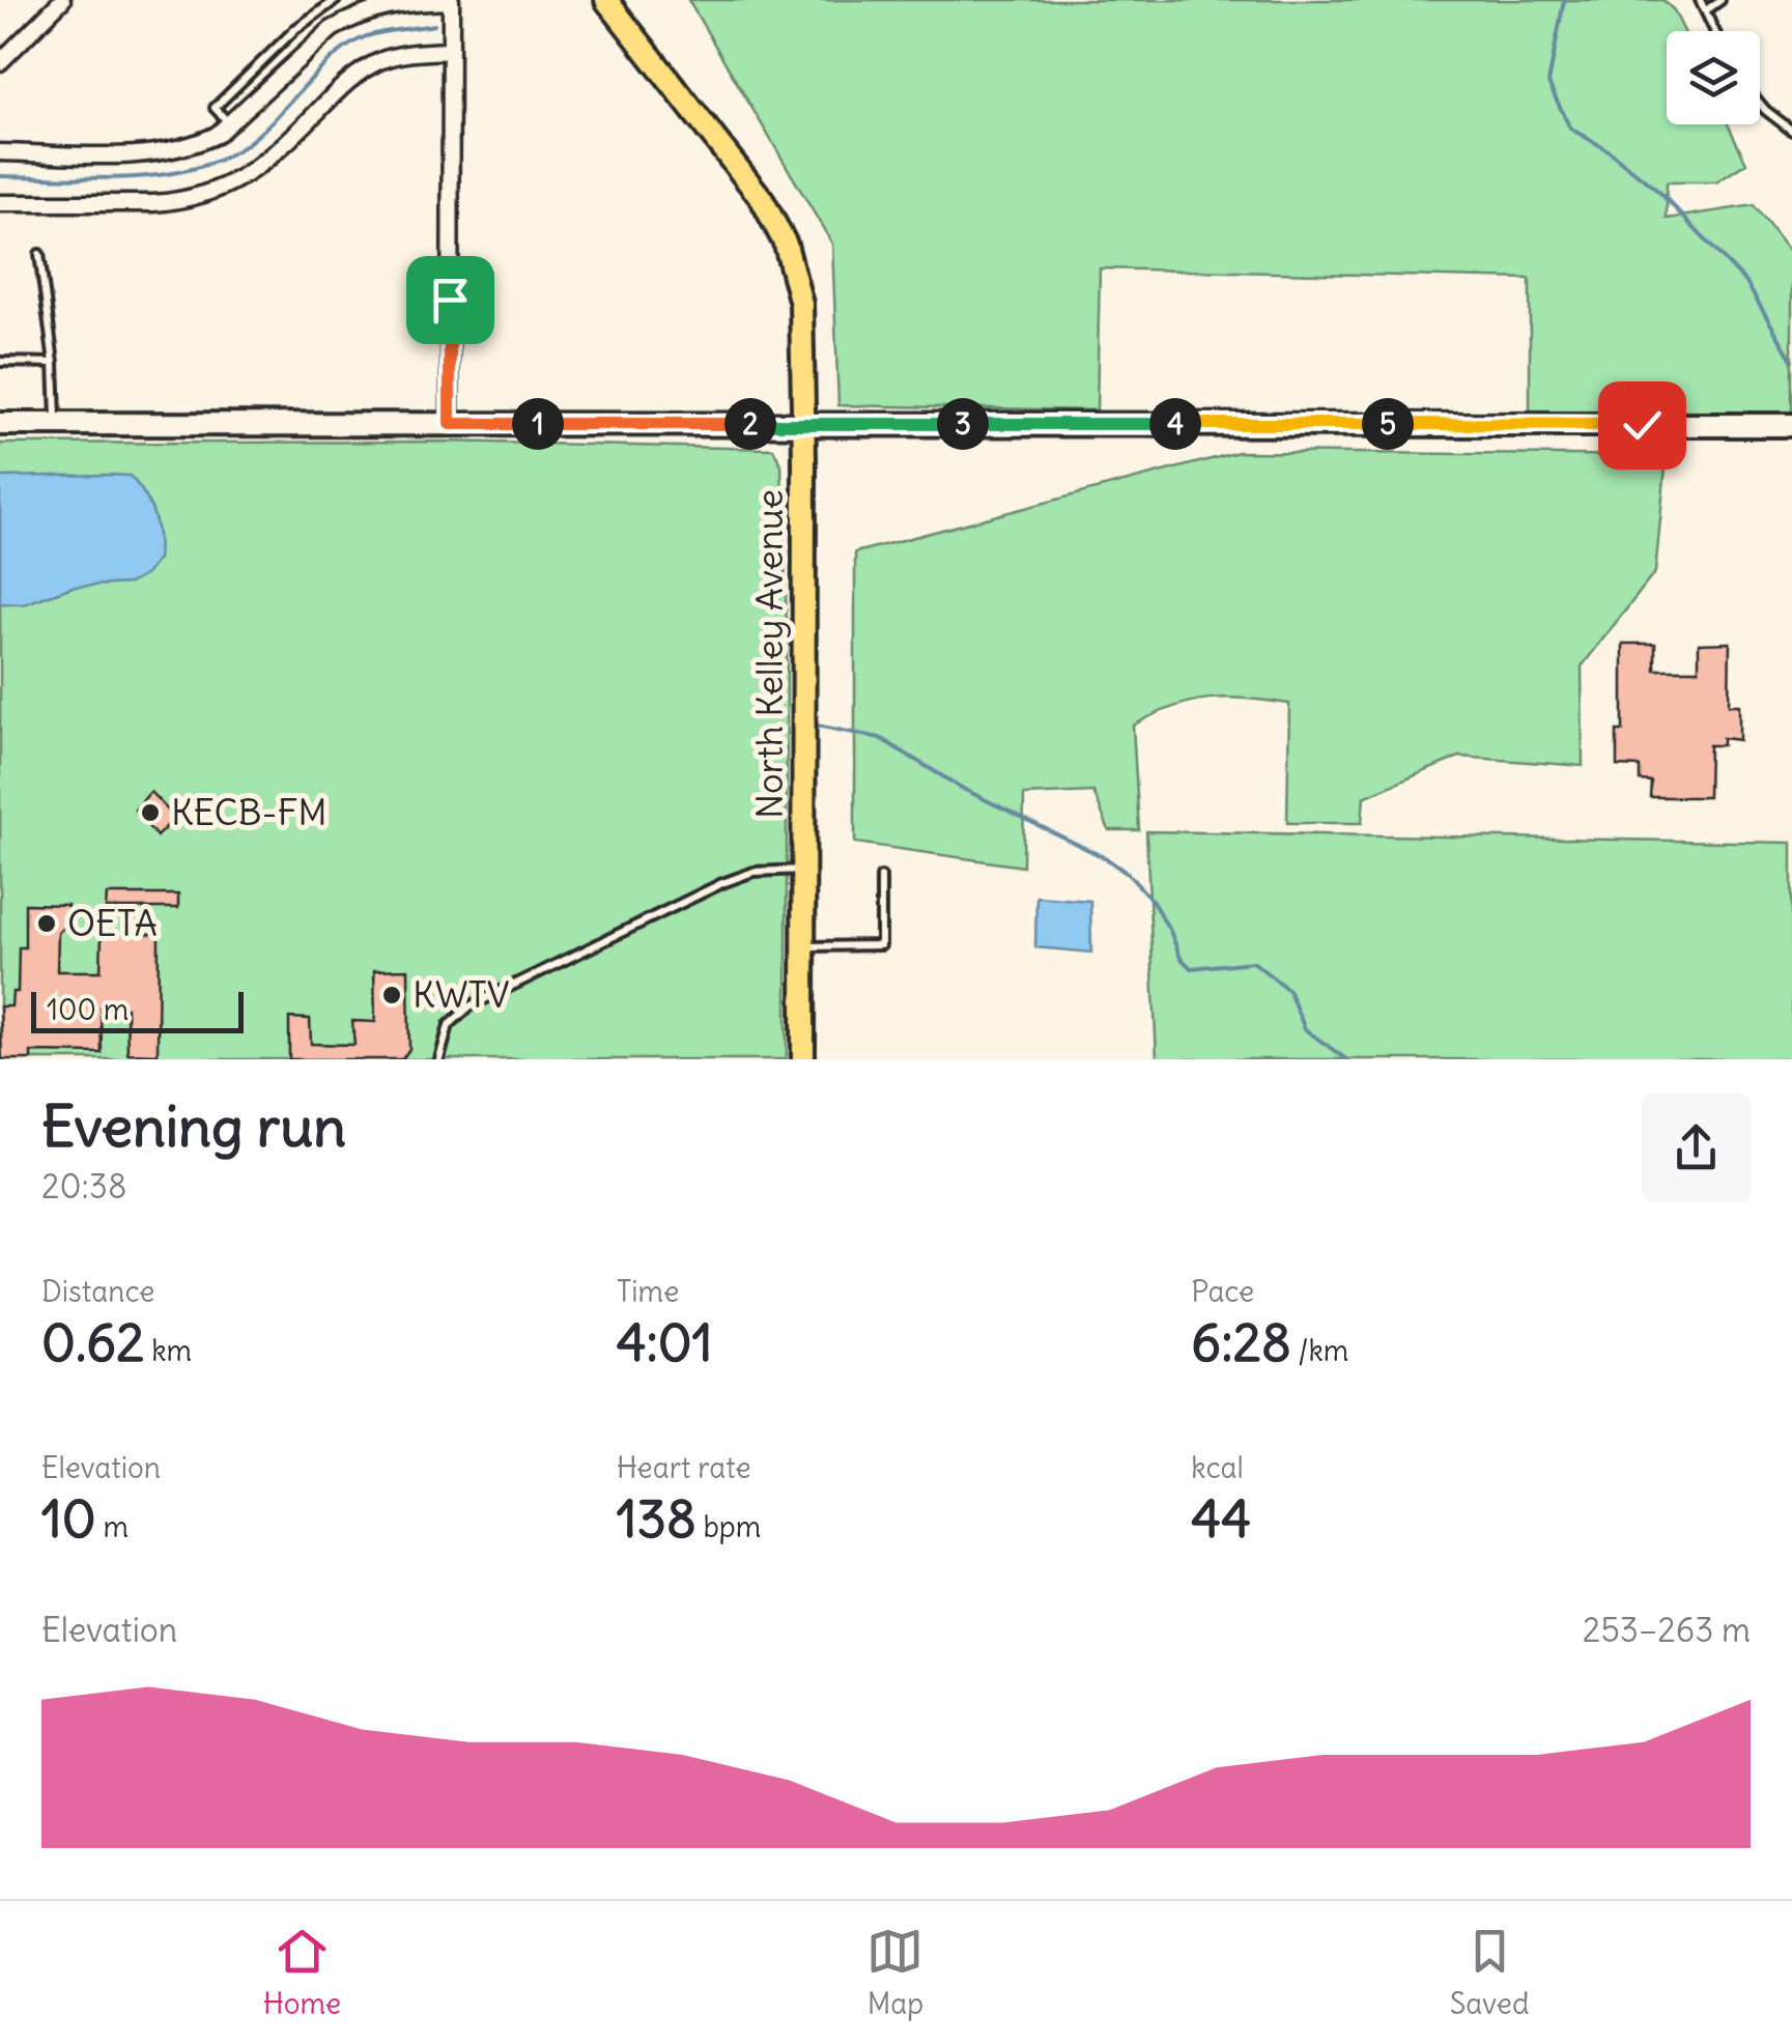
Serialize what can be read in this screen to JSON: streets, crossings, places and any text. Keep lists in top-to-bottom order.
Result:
{
  "streets": {
    "main road": ["North Kelley Avenue"]
  },
  "places": ["KECB-FM", "OETA", "KWTV"],
  "scale_bar": "100 m",
  "page": {
    "pins": [
      "1",
      "2",
      "3",
      "4",
      "5"
    ],
    "scale": "100 m",
    "heading": ["Evening run", "20:38"],
    "stats": [
      ["Distance", "0.62 km"],
      ["Time", "4:01"],
      ["Pace", "6:28 /km"],
      ["Elevation", "10 m"],
      ["Heart rate", "138 bpm"],
      ["kcal", "44"]
    ],
    "chart": ["Elevation", "253–263 m"],
    "tabs": ["Home", "Map", "Saved"]
  }
}
